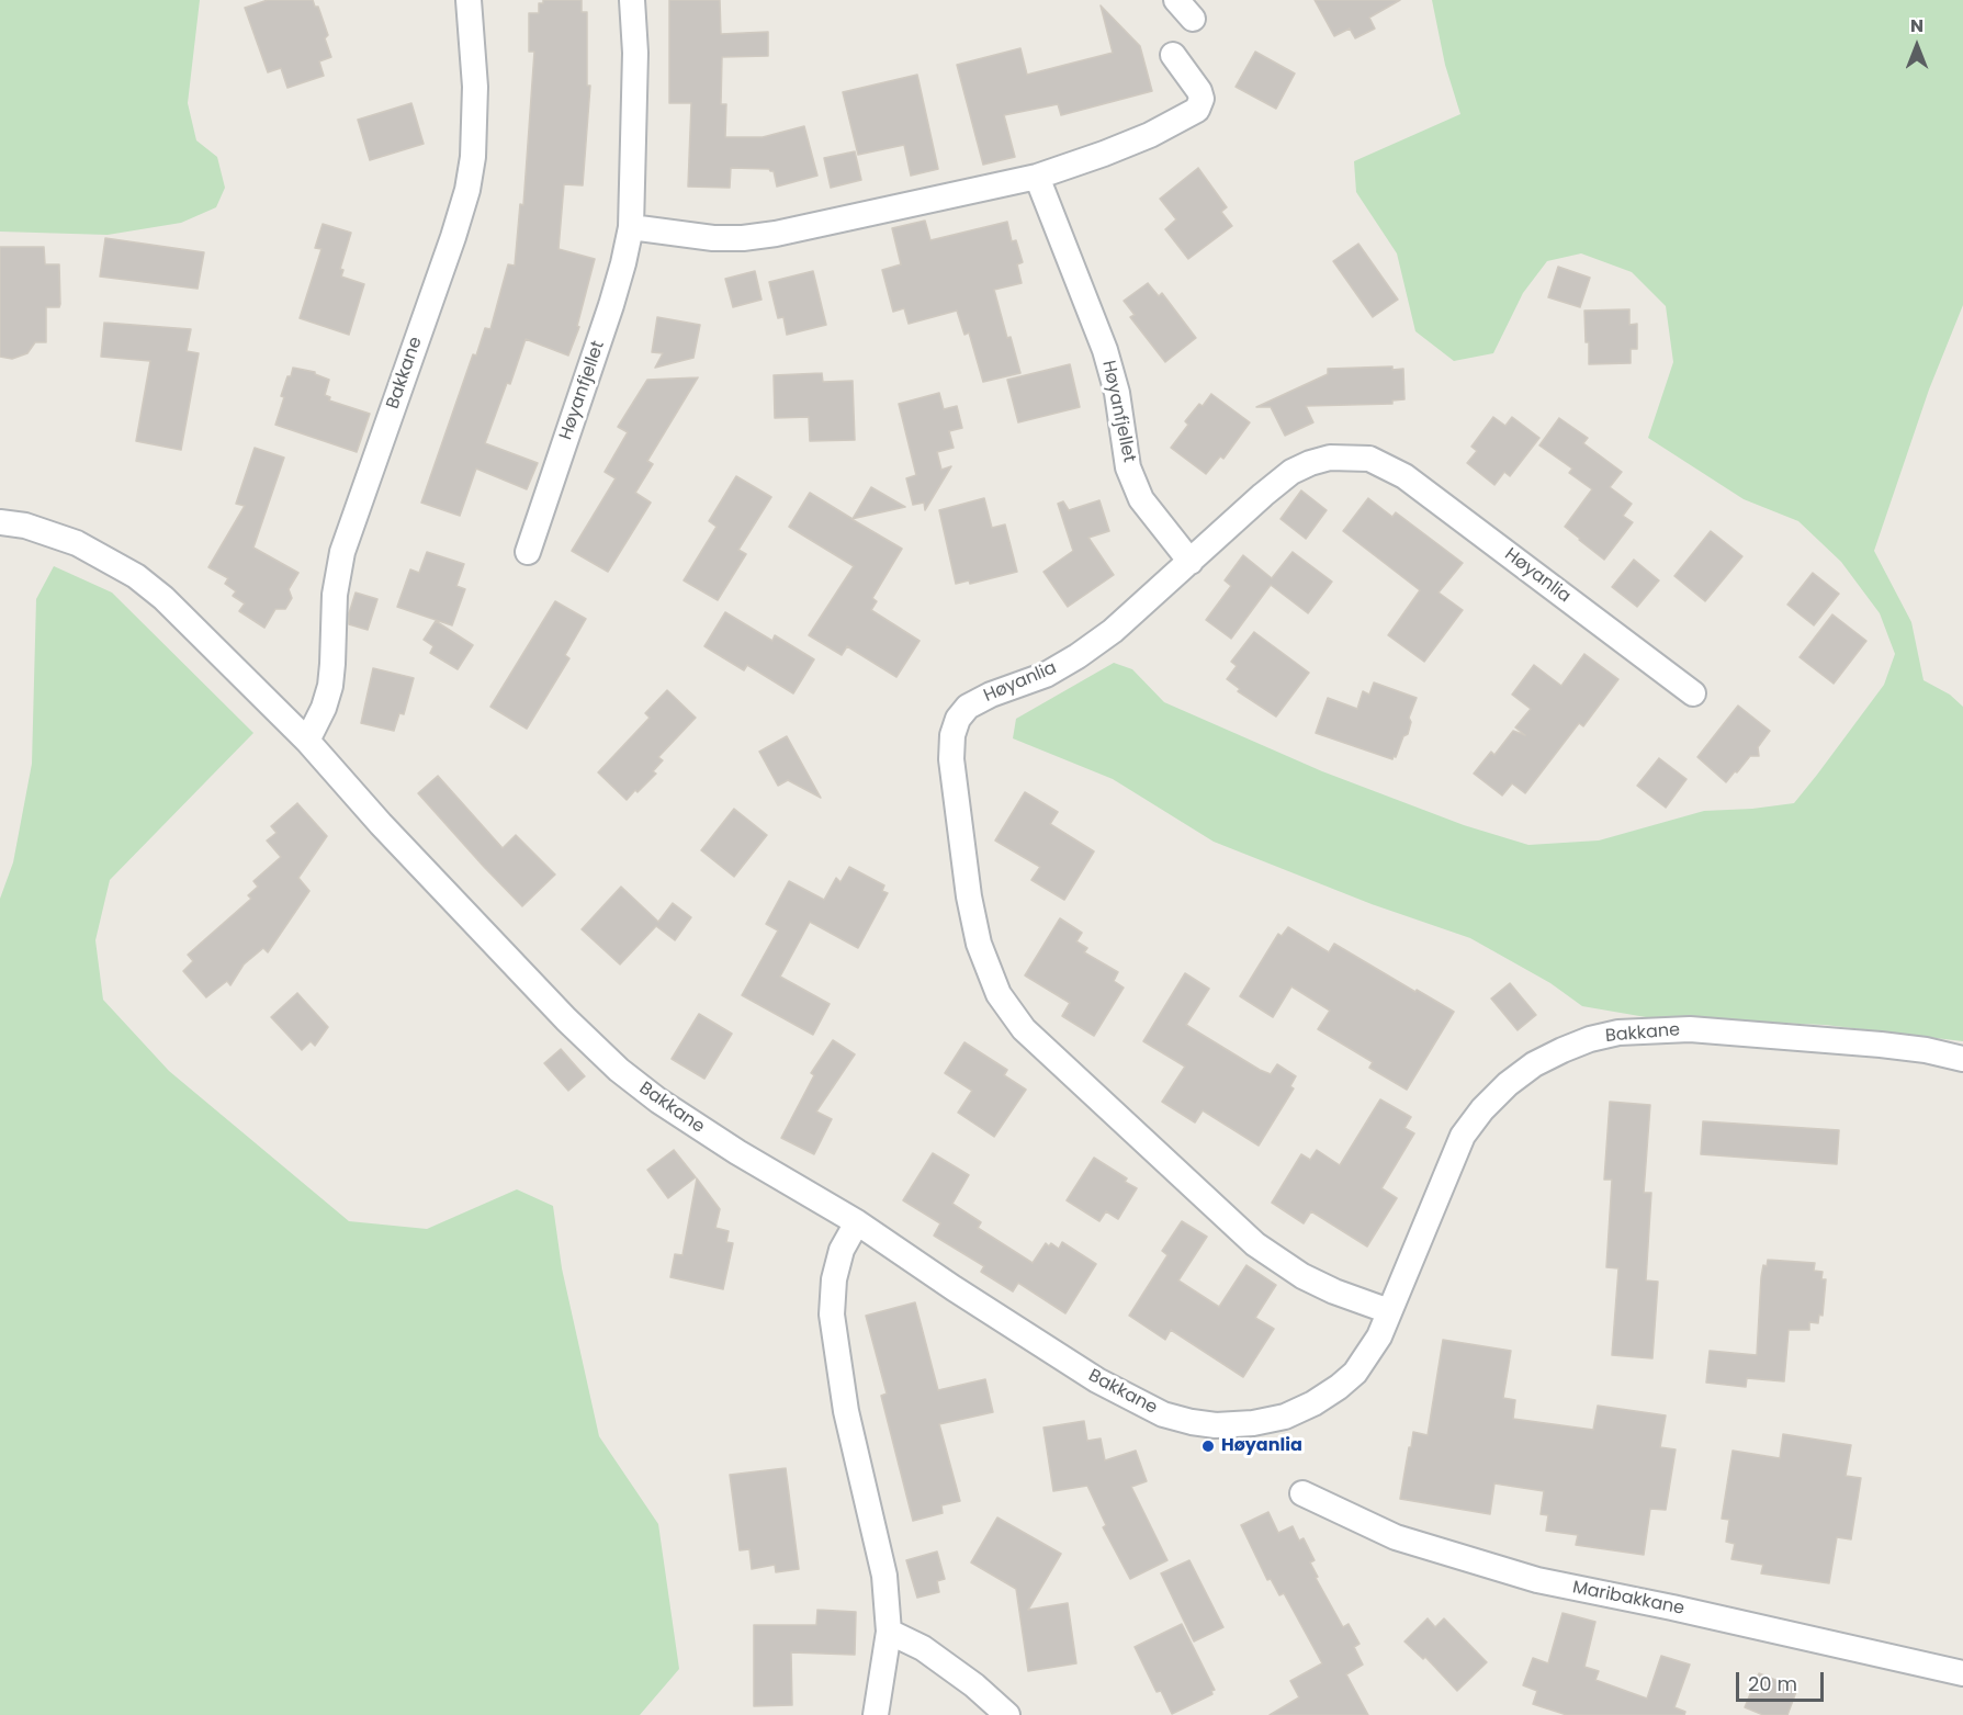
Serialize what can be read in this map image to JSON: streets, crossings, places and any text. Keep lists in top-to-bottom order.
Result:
{
  "streets": {
    "street": [
      "Bakkane",
      "Høyanfjellet",
      "Høyanlia",
      "Maribakkane"
    ]
  },
  "crossings": [
    ["Bakkane", "Høyanlia"],
    ["Høyanfjellet", "Høyanlia"]
  ],
  "places": ["Høyanlia"],
  "scale_bar": "20 m",
  "north": "top"
}
